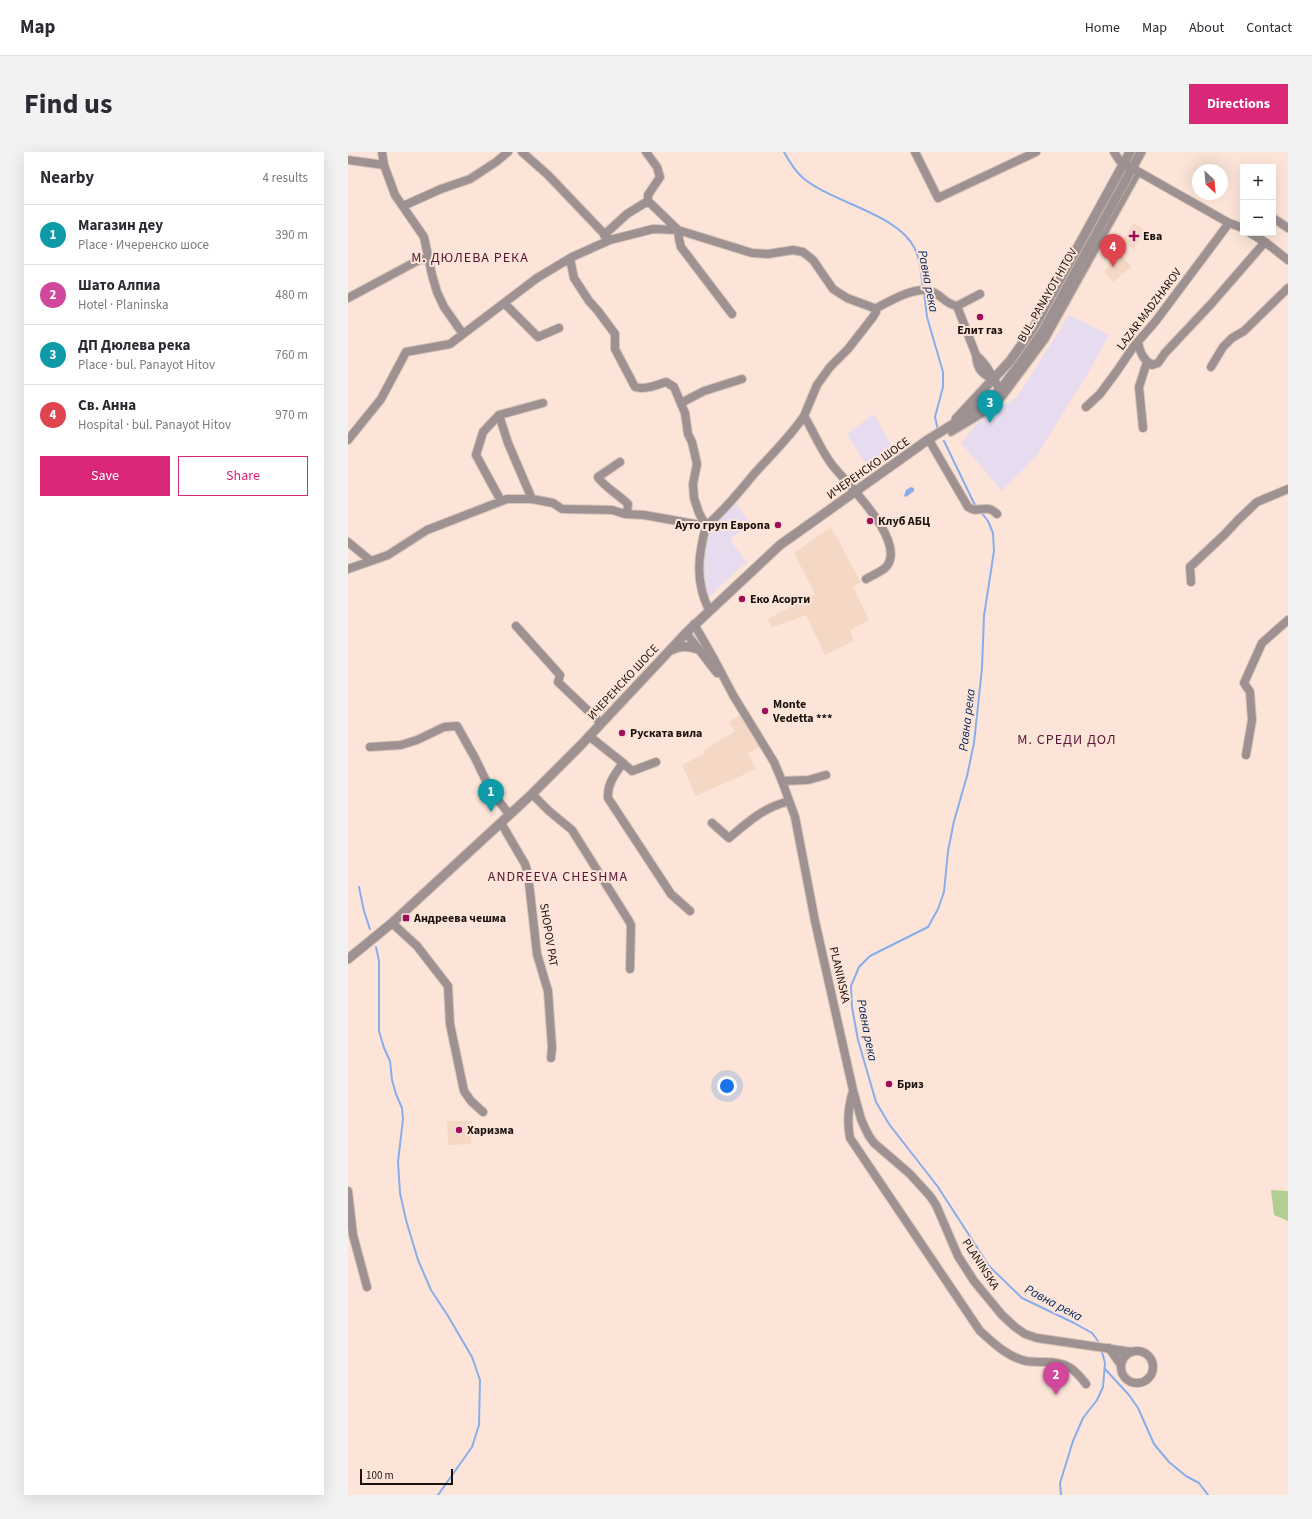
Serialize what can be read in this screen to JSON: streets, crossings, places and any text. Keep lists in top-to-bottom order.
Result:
{
  "streets": {
    "street": [
      "BUL. PANAYOT HITOV",
      "LAZAR MADZHAROV",
      "ИЧЕРЕНСКО ШОСЕ",
      "SHOPOV PAT",
      "PLANINSKA"
    ]
  },
  "crossings": [
    ["BUL. PANAYOT HITOV", "ИЧЕРЕНСКО ШОСЕ"],
    ["ИЧЕРЕНСКО ШОСЕ", "SHOPOV PAT"]
  ],
  "districts": ["М. ДЮЛЕВА РЕКА", "М. СРЕДИ ДОЛ", "ANDREEVA CHESHMA"],
  "water": ["Равна река"],
  "places": {
    "health": ["Ева"],
    "other": [
      "Елит газ",
      "Клуб АБЦ",
      "Ауто груп Европа",
      "Еко Асорти",
      "Monte Vedetta ***",
      "Руската вила",
      "Бриз",
      "Харизма"
    ],
    "transit": ["Андреева чешма"]
  },
  "scale_bar": "100 m",
  "north": "bottom right",
  "page": {
    "header": "Map",
    "nav": [
      "Home",
      "Map",
      "About",
      "Contact"
    ],
    "title": "Find us",
    "buttons": [
      "Directions",
      ["Save", "Share"]
    ],
    "heading": ["Nearby", "4 results"],
    "map_buttons": ["+", "−"],
    "list": [
      {
        "mark": "1",
        "name": "Магазин деу",
        "note": "Place · Ичеренско шосе",
        "value": "390 m"
      },
      {
        "mark": "2",
        "name": "Шато Алпиа",
        "note": "Hotel · Planinska",
        "value": "480 m"
      },
      {
        "mark": "3",
        "name": "ДП Дюлева река",
        "note": "Place · bul. Panayot Hitov",
        "value": "760 m"
      },
      {
        "mark": "4",
        "name": "Св. Анна",
        "note": "Hospital · bul. Panayot Hitov",
        "value": "970 m"
      }
    ],
    "pins": [
      "4",
      "3",
      "1",
      "2"
    ],
    "scale": "100 m"
  }
}
